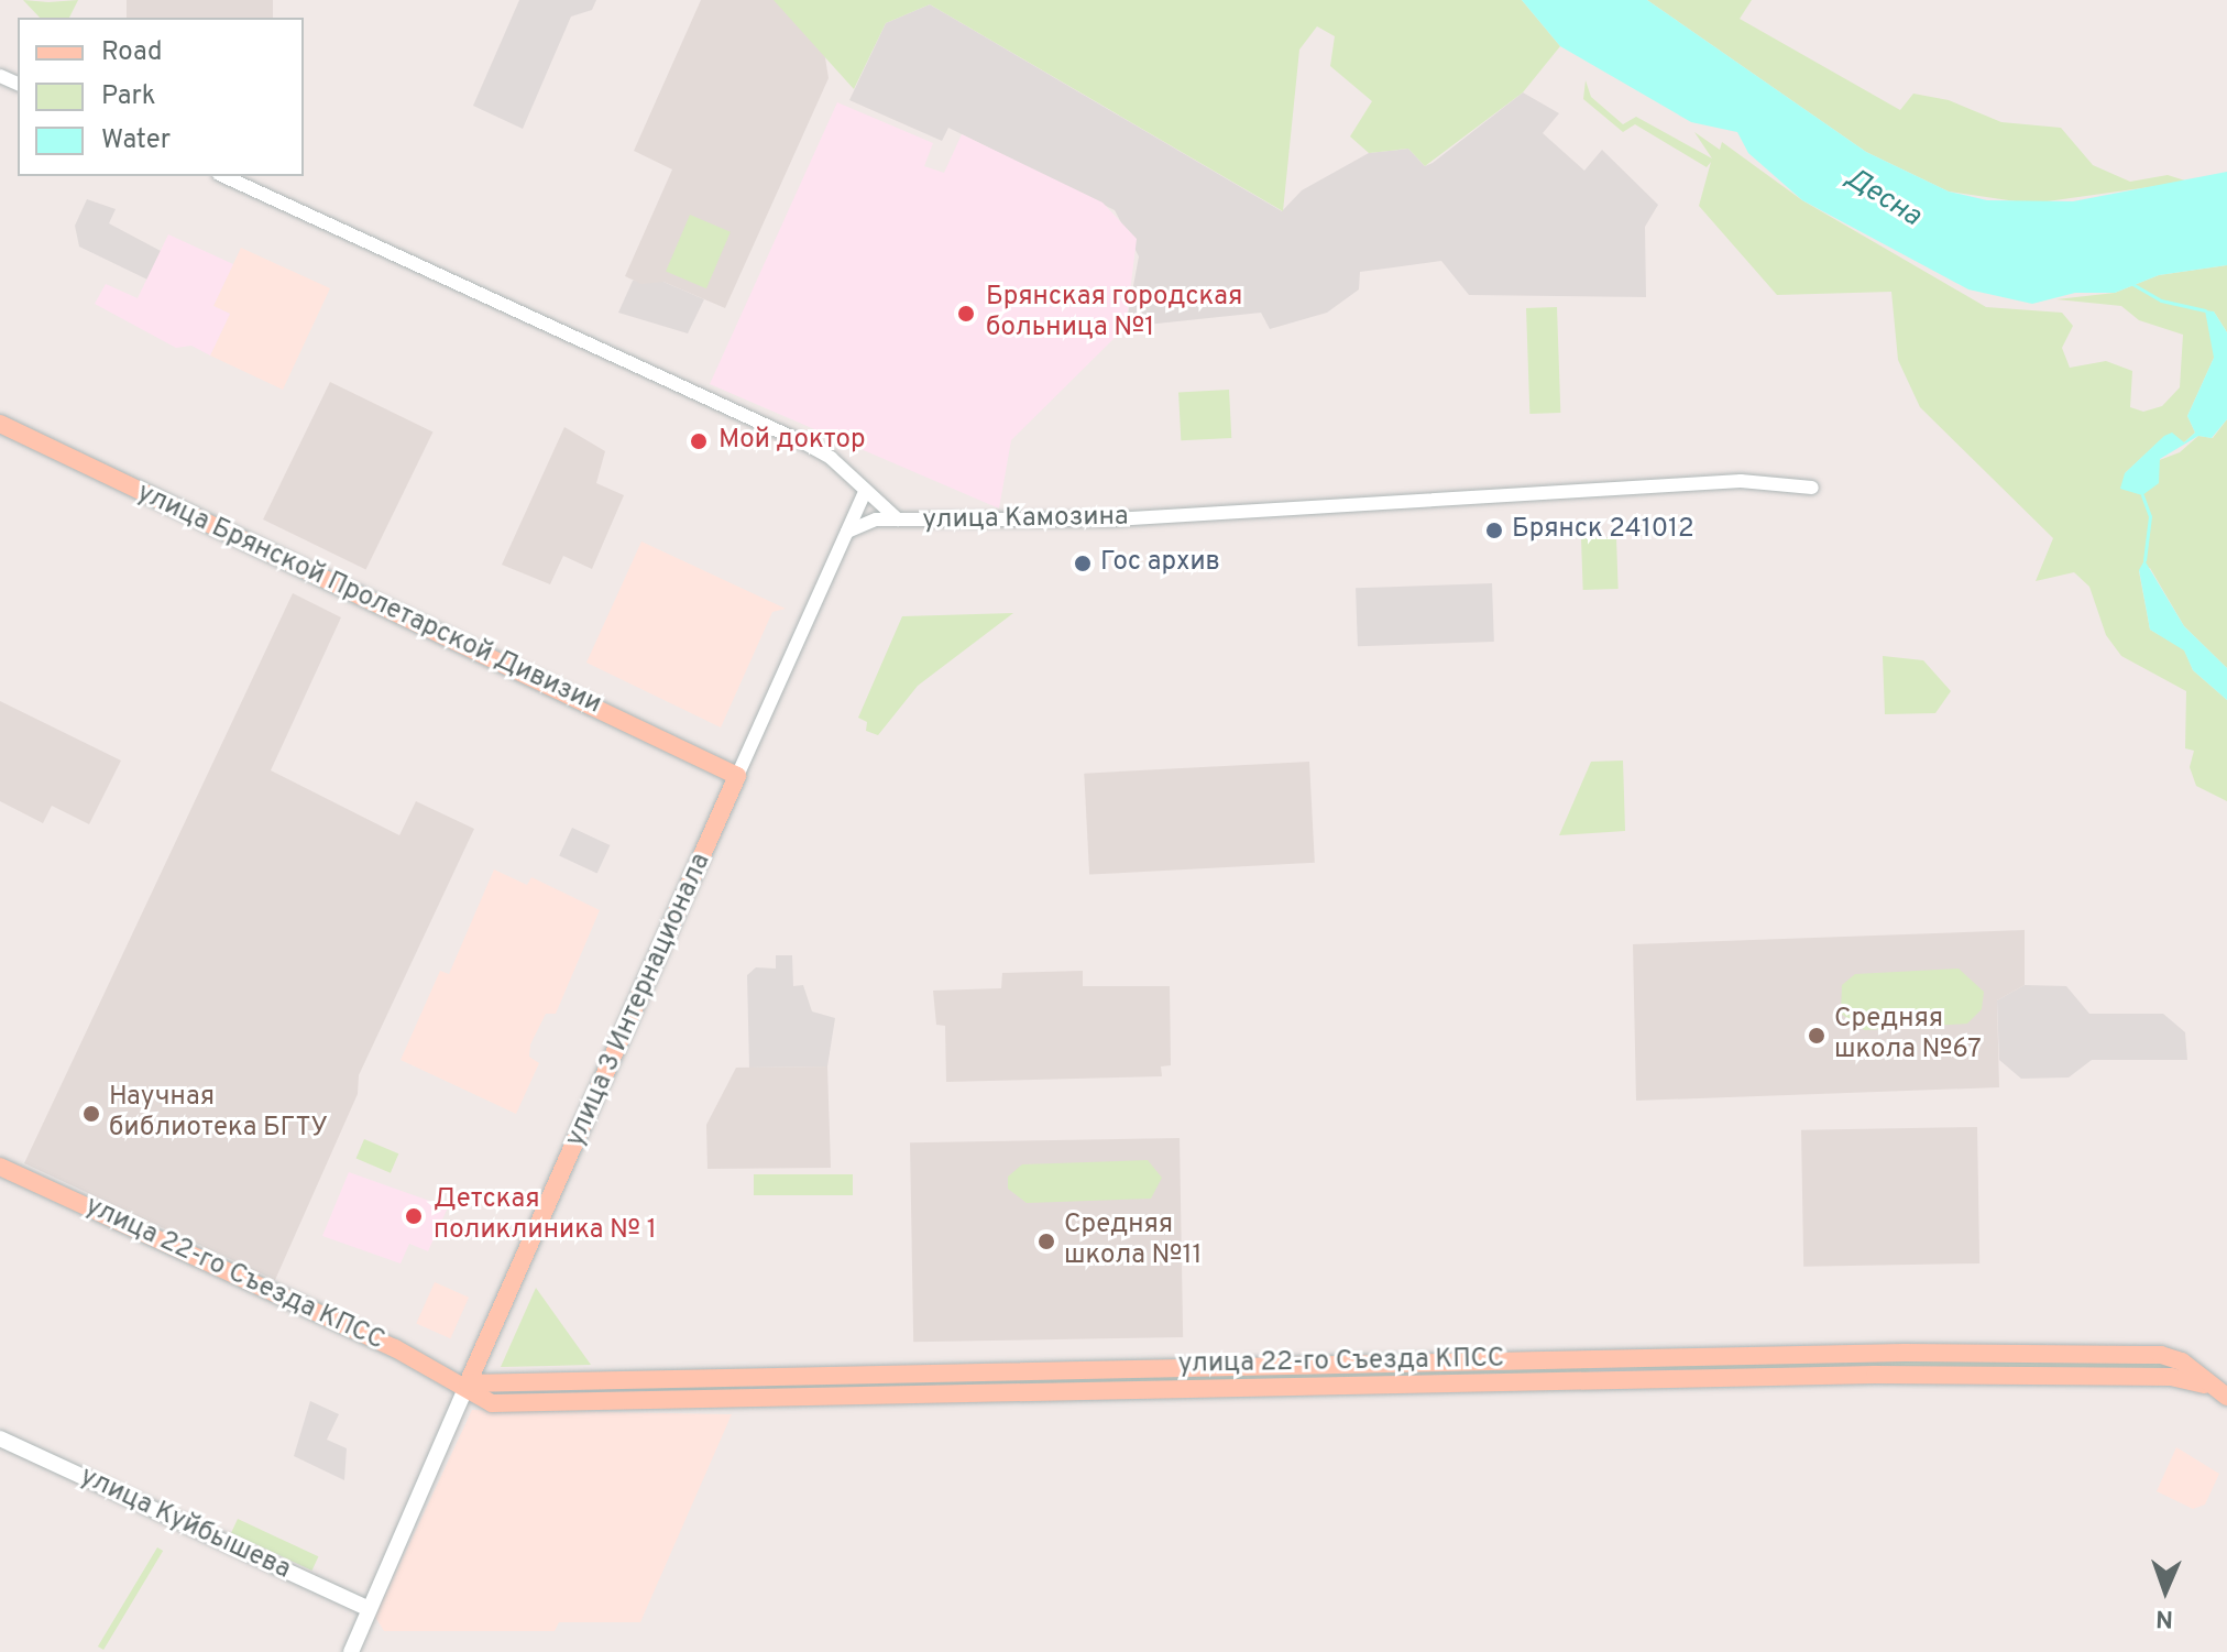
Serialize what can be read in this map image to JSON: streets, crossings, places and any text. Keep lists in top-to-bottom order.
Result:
{
  "streets": {
    "main road": [
      "улица Брянской Пролетарской Дивизии",
      "улица 3 Интернационала",
      "улица 22-го Съезда КПСС",
      "улица Куйбышева"
    ],
    "street": ["улица Камозина"]
  },
  "crossings": [
    ["улица Камозина", "улица 3 Интернационала"],
    ["улица Брянской Пролетарской Дивизии", "улица 3 Интернационала"],
    ["улица 3 Интернационала", "улица 22-го Съезда КПСС"],
    ["улица 3 Интернационала", "улица Куйбышева"]
  ],
  "water": ["Десна"],
  "places": [
    "Брянская городская больница №1",
    "Мой доктор",
    "Брянск 241012",
    "Гос архив",
    "Средняя школа №67",
    "Научная библиотека БГТУ",
    "Детская поликлиника № 1",
    "Средняя школа №11"
  ],
  "legend": ["Road", "Park", "Water"],
  "north": "bottom"
}
